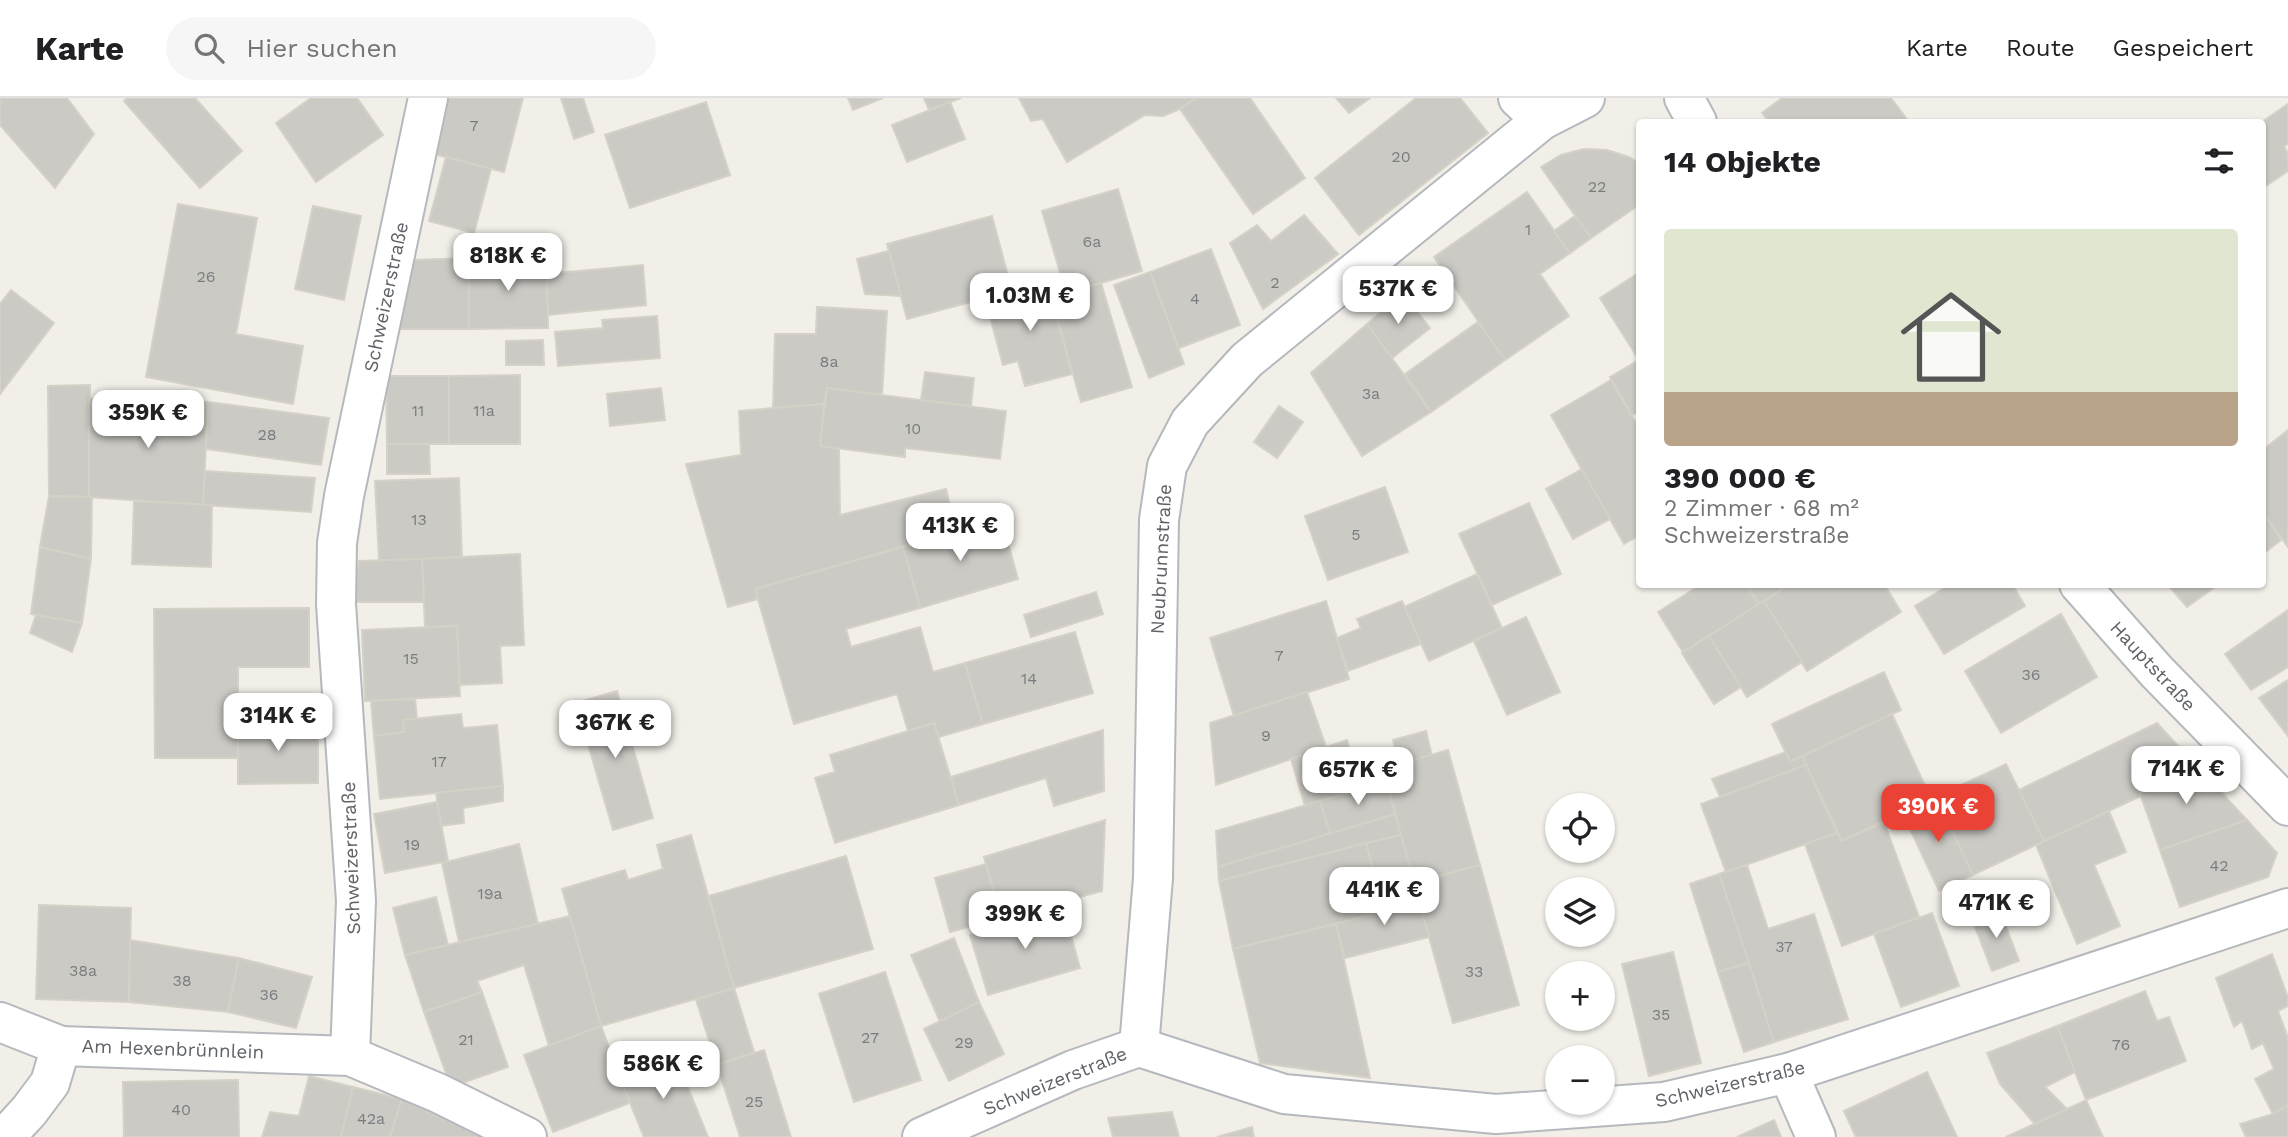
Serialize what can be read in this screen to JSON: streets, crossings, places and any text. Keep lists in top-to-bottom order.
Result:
{
  "streets": {
    "street": [
      "Schweizerstraße",
      "Neubrunnstraße",
      "Hauptstraße",
      "Am Hexenbrünnlein"
    ]
  },
  "crossings": [
    ["Schweizerstraße", "Neubrunnstraße"],
    ["Schweizerstraße", "Am Hexenbrünnlein"]
  ],
  "house_numbers": [
    "7",
    "20",
    "22",
    "1",
    "6a",
    "26",
    "2",
    "4",
    "8a",
    "3a",
    "11",
    "11a",
    "10",
    "28",
    "13",
    "5",
    "7",
    "15",
    "36",
    "14",
    "9",
    "17",
    "19",
    "42",
    "19a",
    "37",
    "38a",
    "33",
    "38",
    "36",
    "35",
    "27",
    "21",
    "29",
    "76",
    "25",
    "40",
    "42a"
  ],
  "page": {
    "header": "Karte",
    "search": "Hier suchen",
    "nav": ["Karte", "Route", "Gespeichert"],
    "heading": "14 Objekte",
    "list": [
      {
        "name": "390 000 €",
        "note": "2 Zimmer · 68 m² · Schweizerstraße"
      }
    ],
    "price": [
      "818K €",
      "537K €",
      "1.03M €",
      "359K €",
      "413K €",
      "314K €",
      "367K €",
      "714K €",
      "657K €",
      "390K €",
      "441K €",
      "471K €",
      "399K €",
      "586K €"
    ],
    "map_buttons": ["+", "−"]
  }
}
